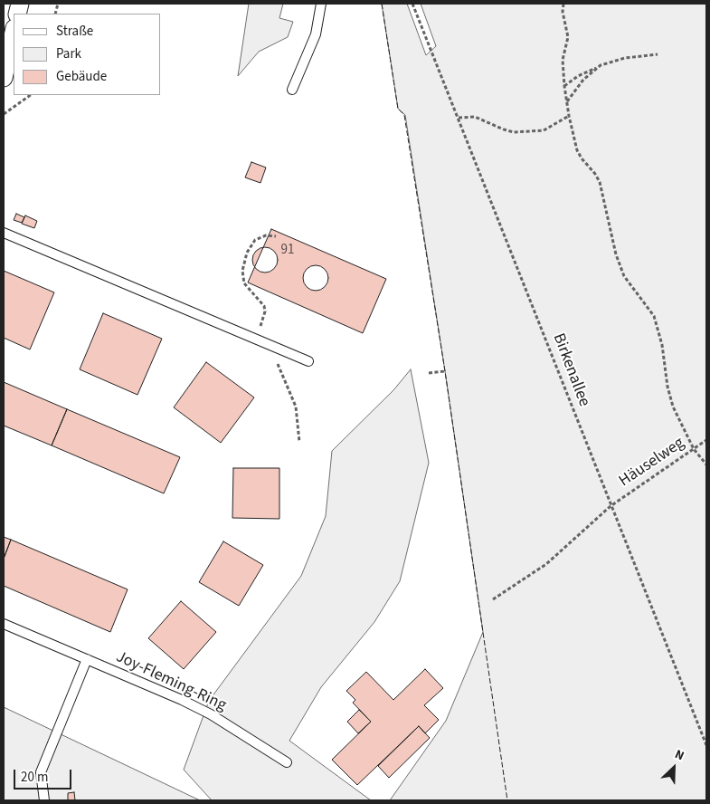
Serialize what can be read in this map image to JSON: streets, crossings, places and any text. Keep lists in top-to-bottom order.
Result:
{
  "streets": {
    "lane": ["Joy-Fleming-Ring"],
    "path": ["Birkenallee", "Häuselweg"]
  },
  "crossings": [
    ["Birkenallee", "Häuselweg"]
  ],
  "house_numbers": ["91"],
  "legend": ["Straße", "Park", "Gebäude"],
  "scale_bar": "20 m",
  "north": "top right"
}
